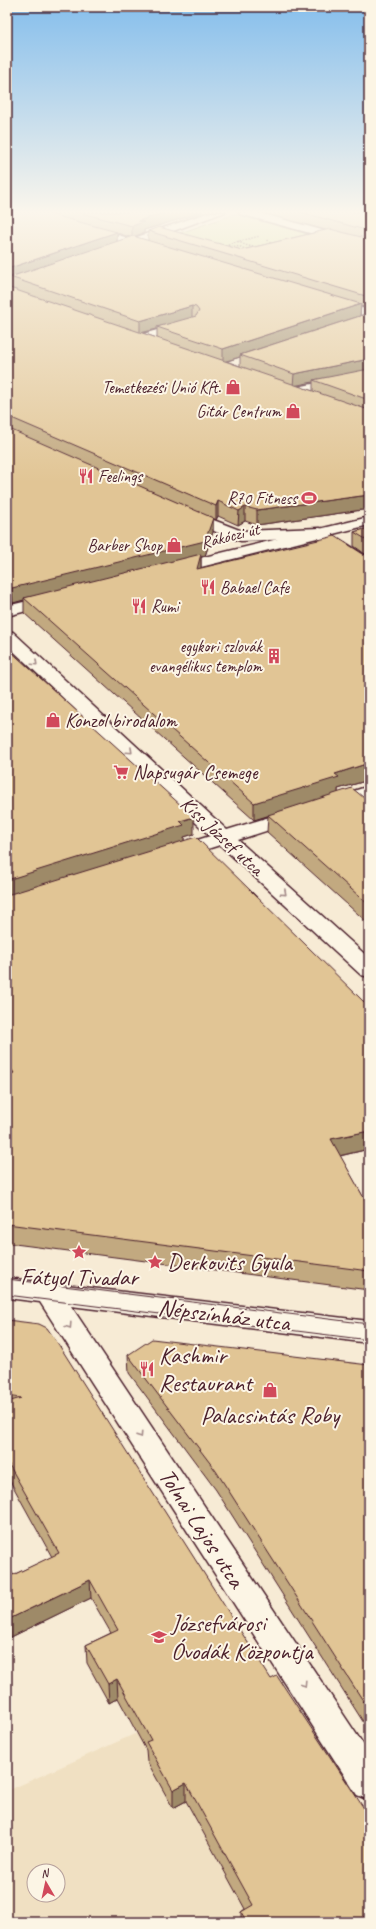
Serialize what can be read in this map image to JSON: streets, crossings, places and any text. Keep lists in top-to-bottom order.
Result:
{
  "streets": {
    "street": [
      "Rákóczi út",
      "Kiss József utca",
      "Népszínház utca",
      "Tolnai Lajos utca"
    ]
  },
  "crossings": [
    ["Népszínház utca", "Tolnai Lajos utca"]
  ],
  "one_way": ["Kiss József utca", "Tolnai Lajos utca"],
  "places": {
    "shop": [
      "Temetkezési Unió Kft.",
      "Gitár Centrum",
      "Barber Shop",
      "Konzol birodalom",
      "Palacsintás Roby"
    ],
    "restaurant": [
      "Feelings",
      "Babael Cafe",
      "Rumi",
      "Kashmir Restaurant"
    ],
    "sports": ["R70 Fitness"],
    "building": ["egykori szlovák evangélikus templom"],
    "supermarket": ["Napsugár Csemege"],
    "place": ["Fátyol Tivadar", "Derkovits Gyula"],
    "school or university": ["Józsefvárosi Óvodák Központja"]
  },
  "north": "top"
}
